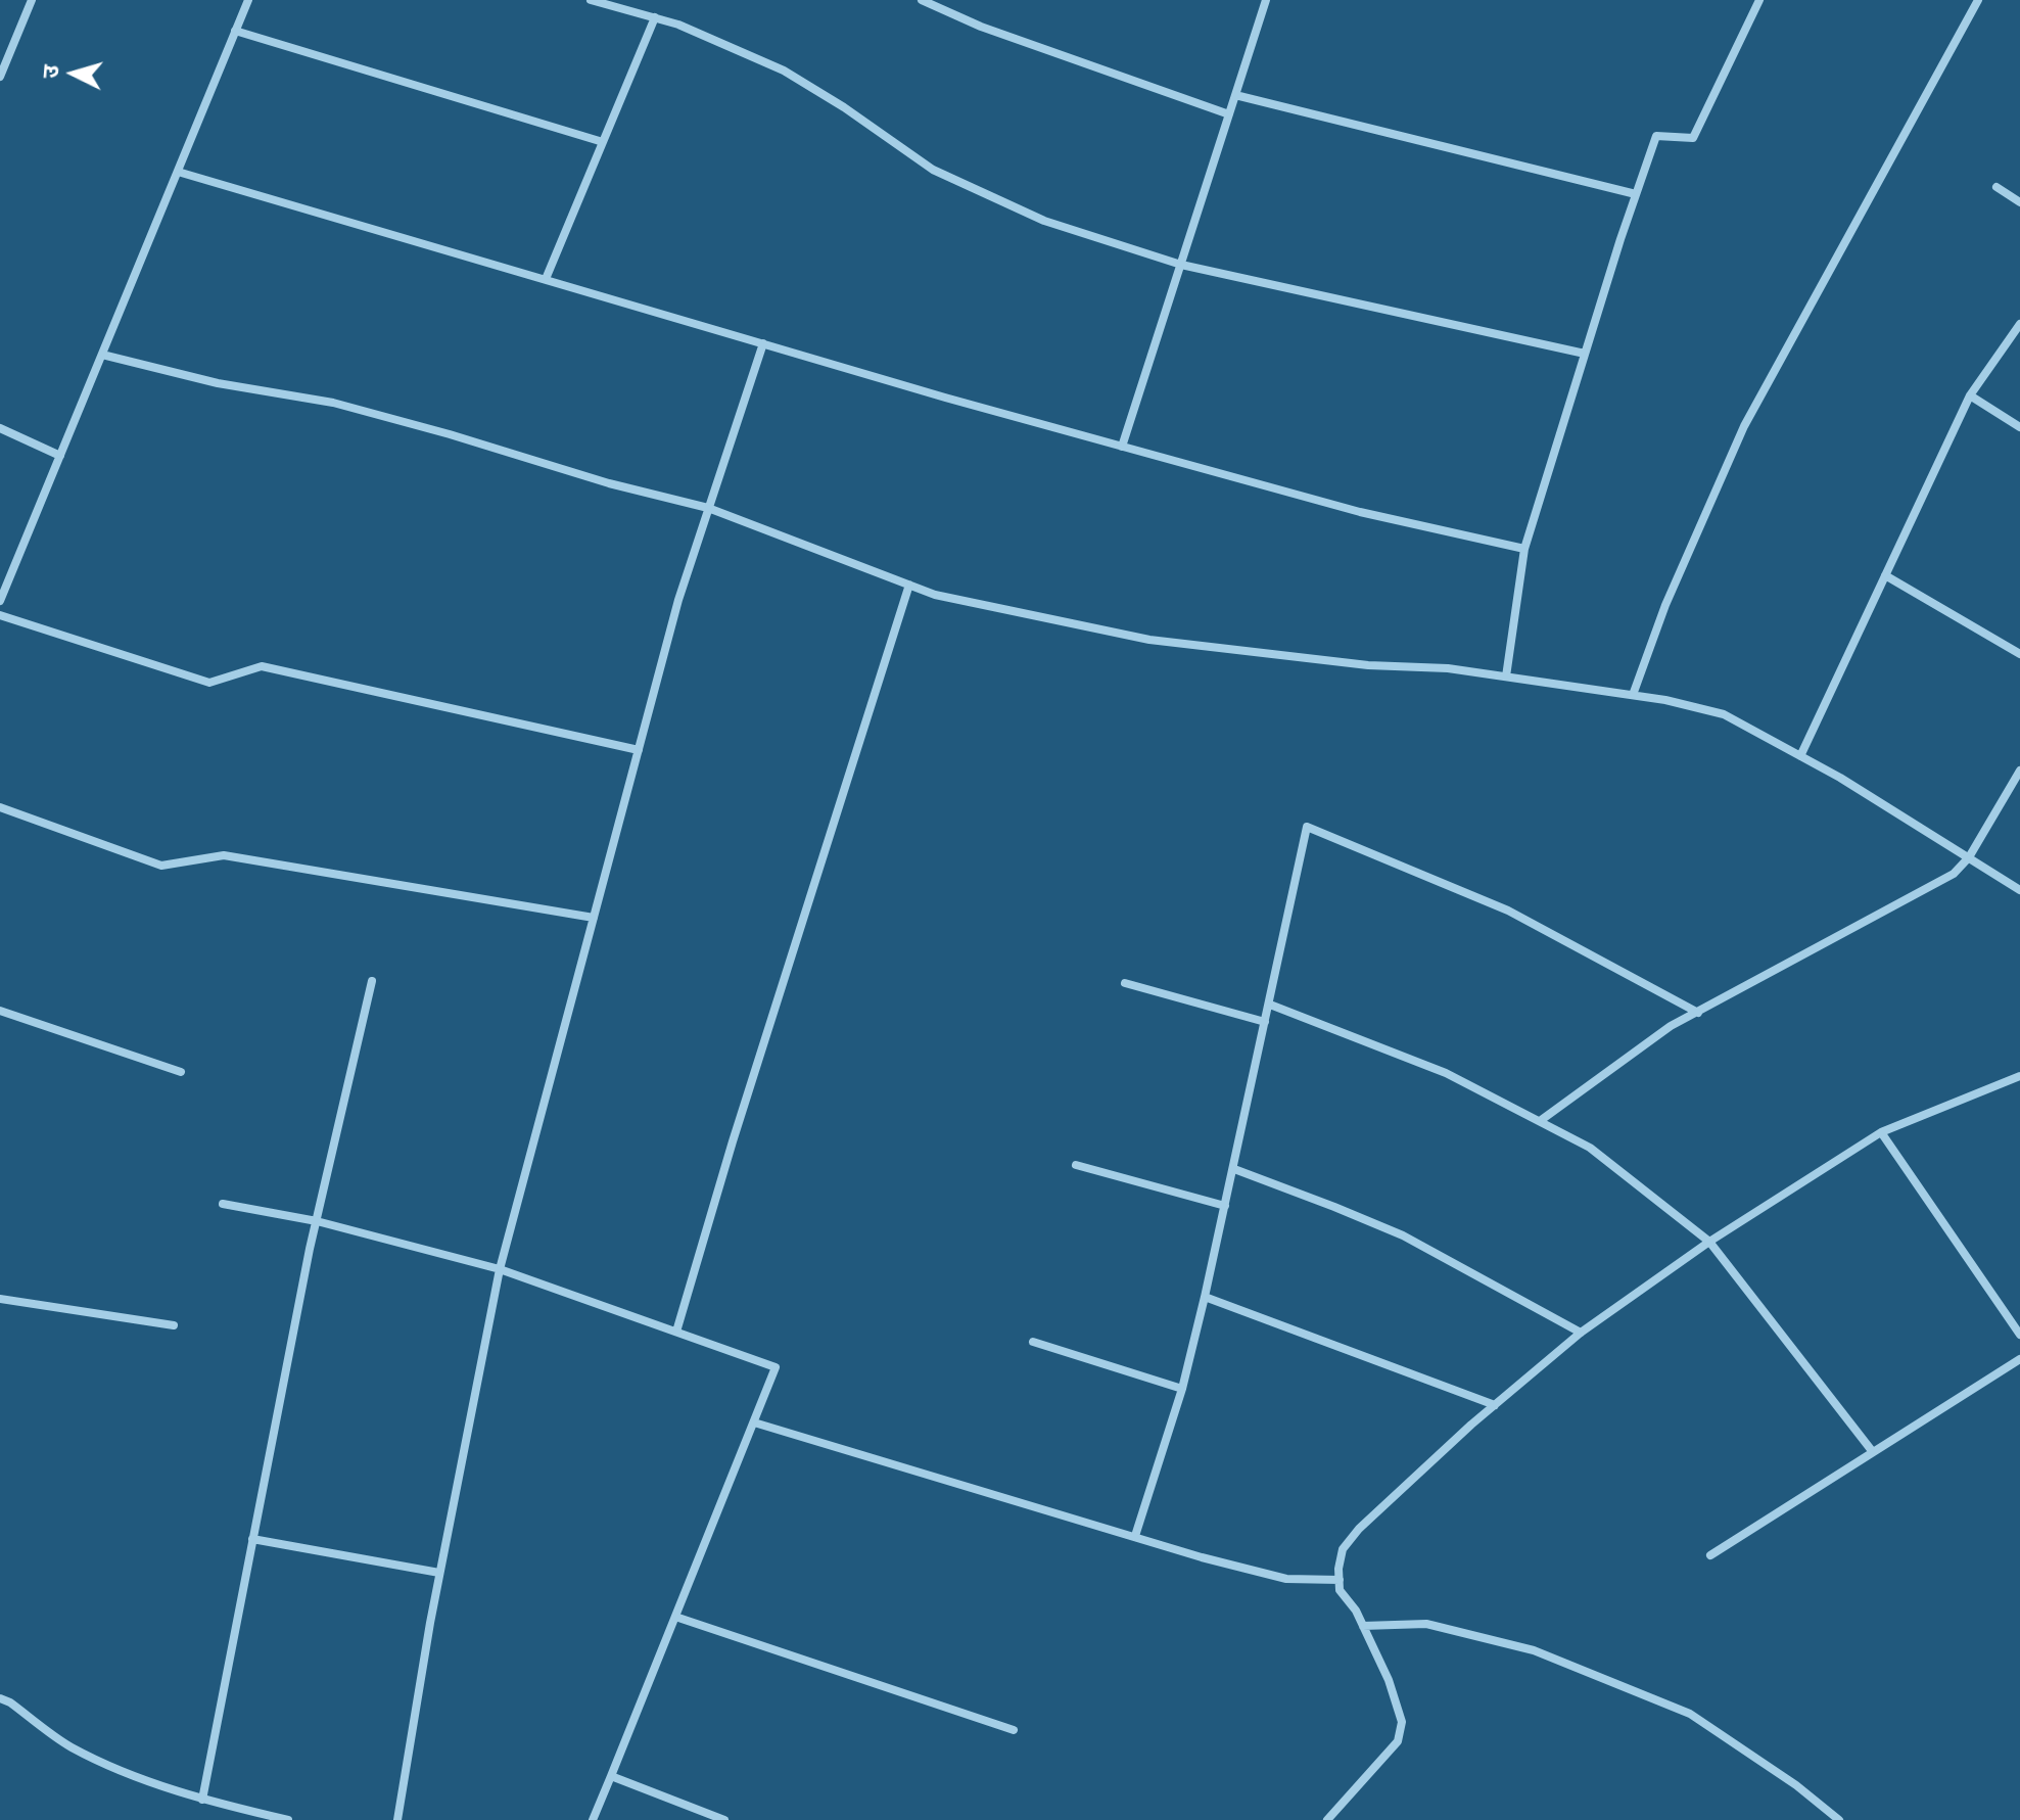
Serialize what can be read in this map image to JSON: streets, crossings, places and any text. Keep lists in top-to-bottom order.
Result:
{
  "north": "left"
}
